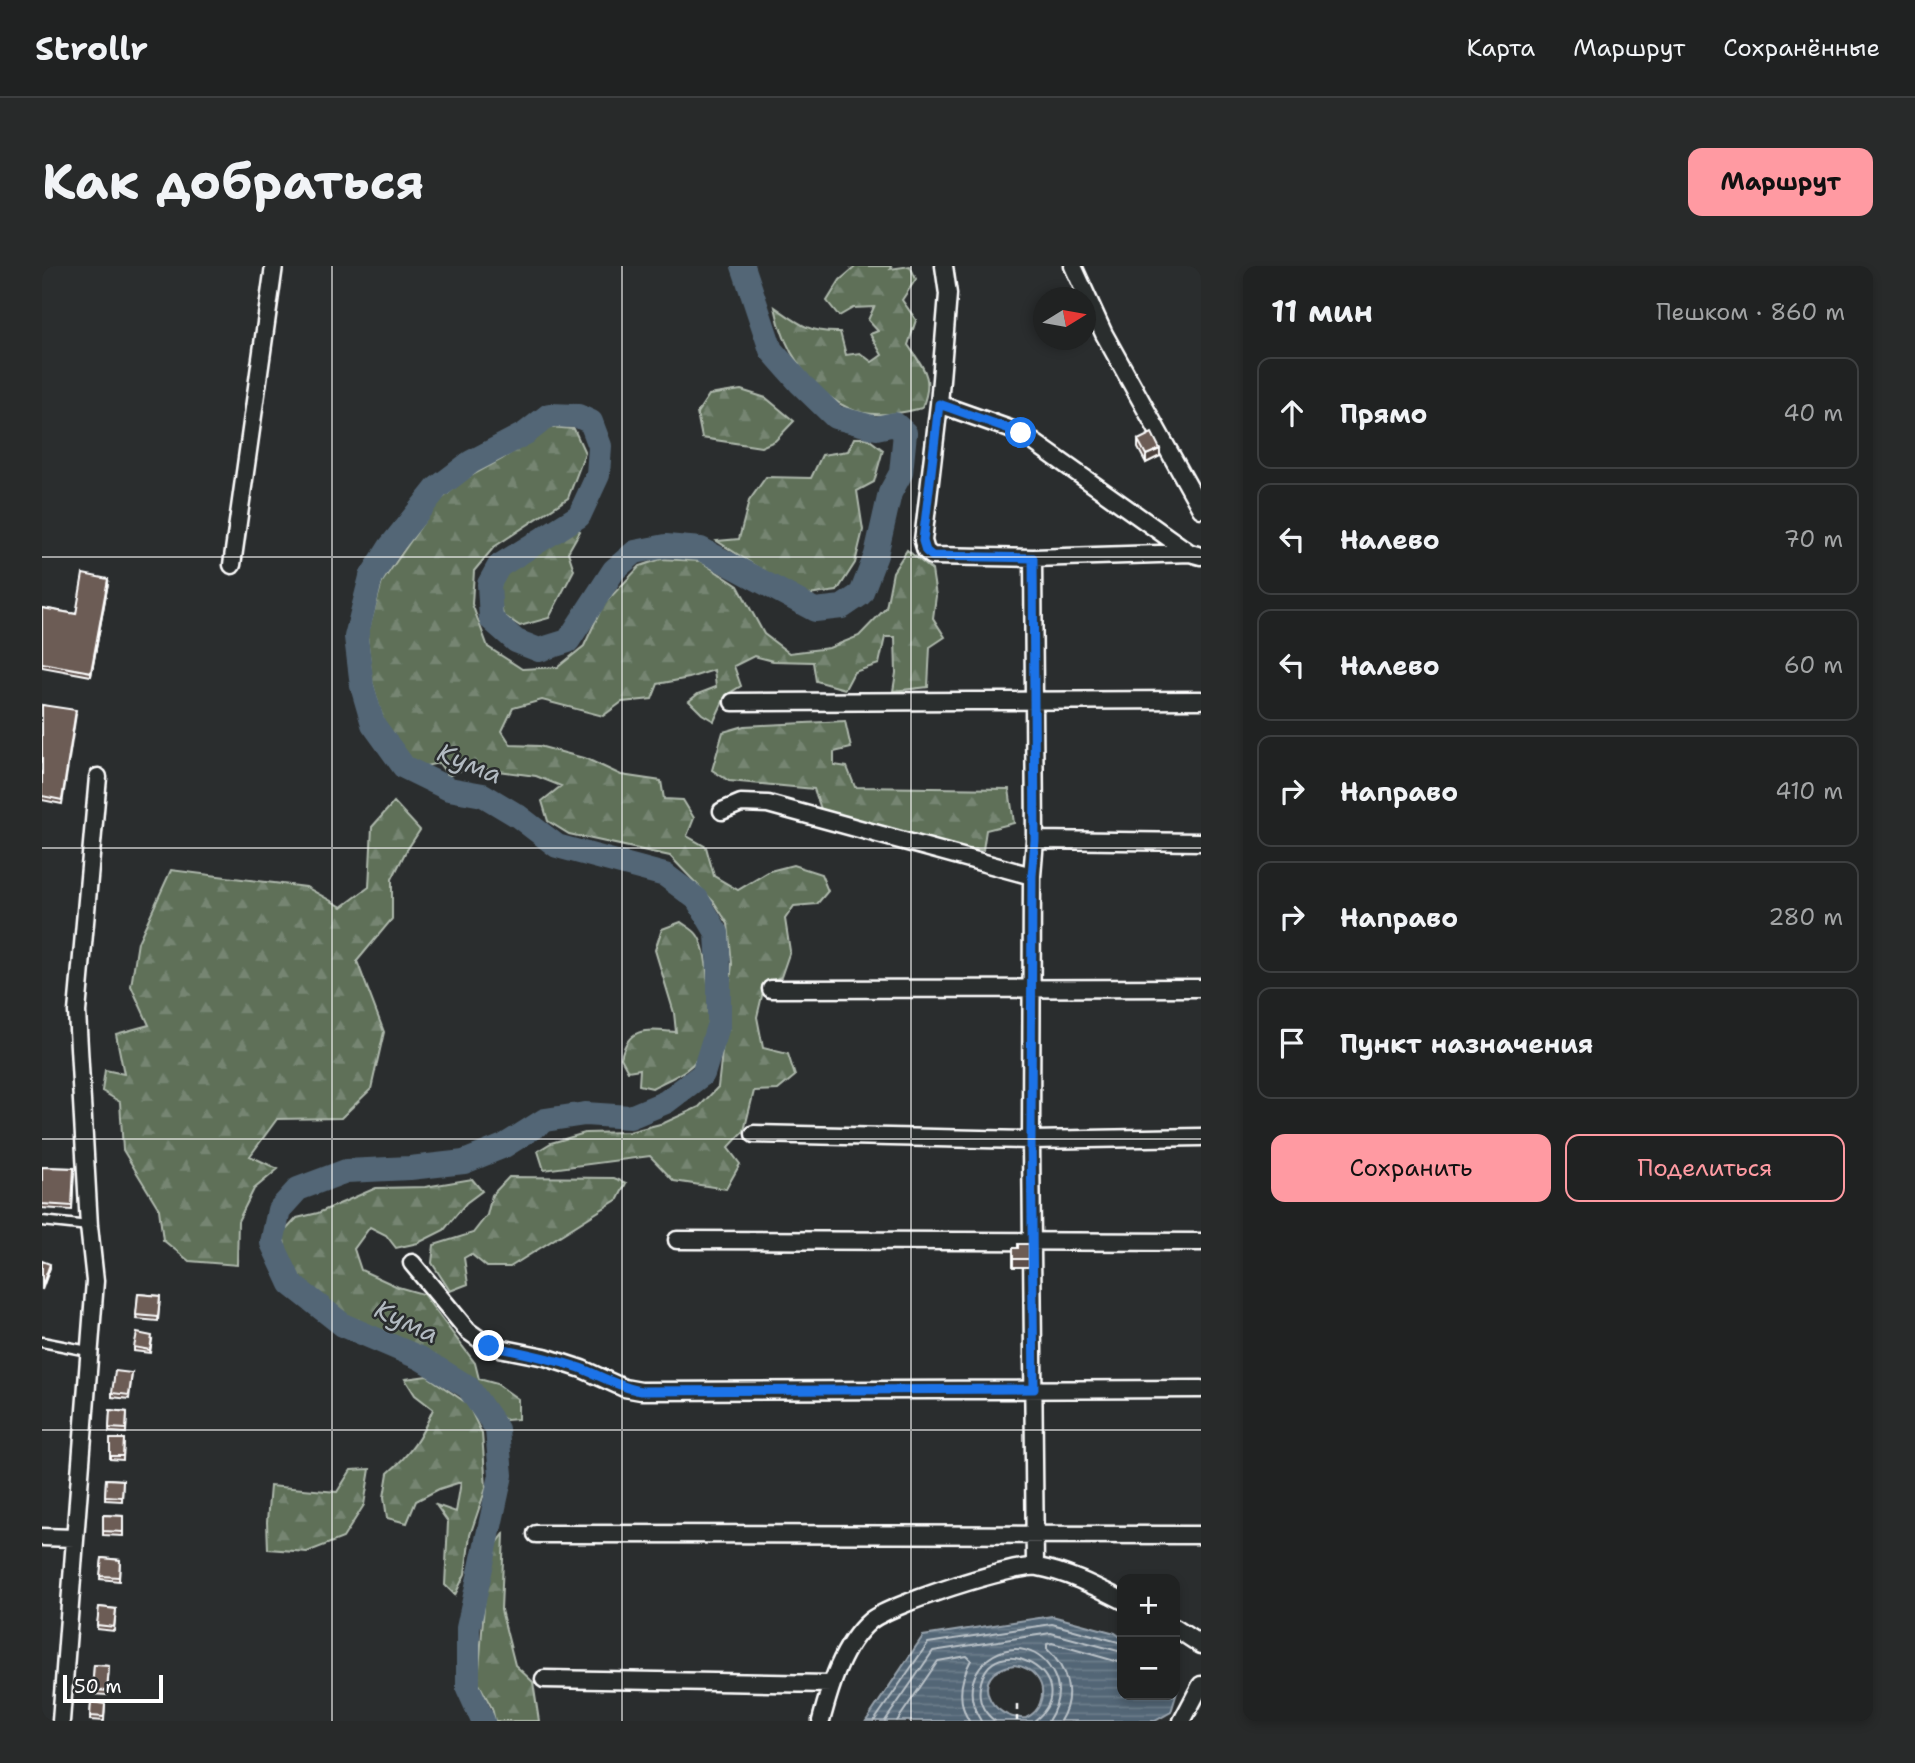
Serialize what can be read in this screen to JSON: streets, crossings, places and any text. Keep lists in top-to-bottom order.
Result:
{
  "water": ["Кума"],
  "scale_bar": "50 m",
  "north": "right",
  "page": {
    "header": "Strollr",
    "nav": ["Карта", "Маршрут", "Сохранённые"],
    "buttons": [
      "Маршрут",
      ["Сохранить", "Поделиться"]
    ],
    "title": "Как добраться",
    "heading": ["11 мин", "Пешком · 860 m"],
    "list": [
      ["Прямо", "40 m"],
      ["Налево", "70 m"],
      ["Налево", "60 m"],
      ["Направо", "410 m"],
      ["Направо", "280 m"],
      "Пункт назначения"
    ],
    "map_buttons": ["+", "−"],
    "scale": "50 m"
  }
}
